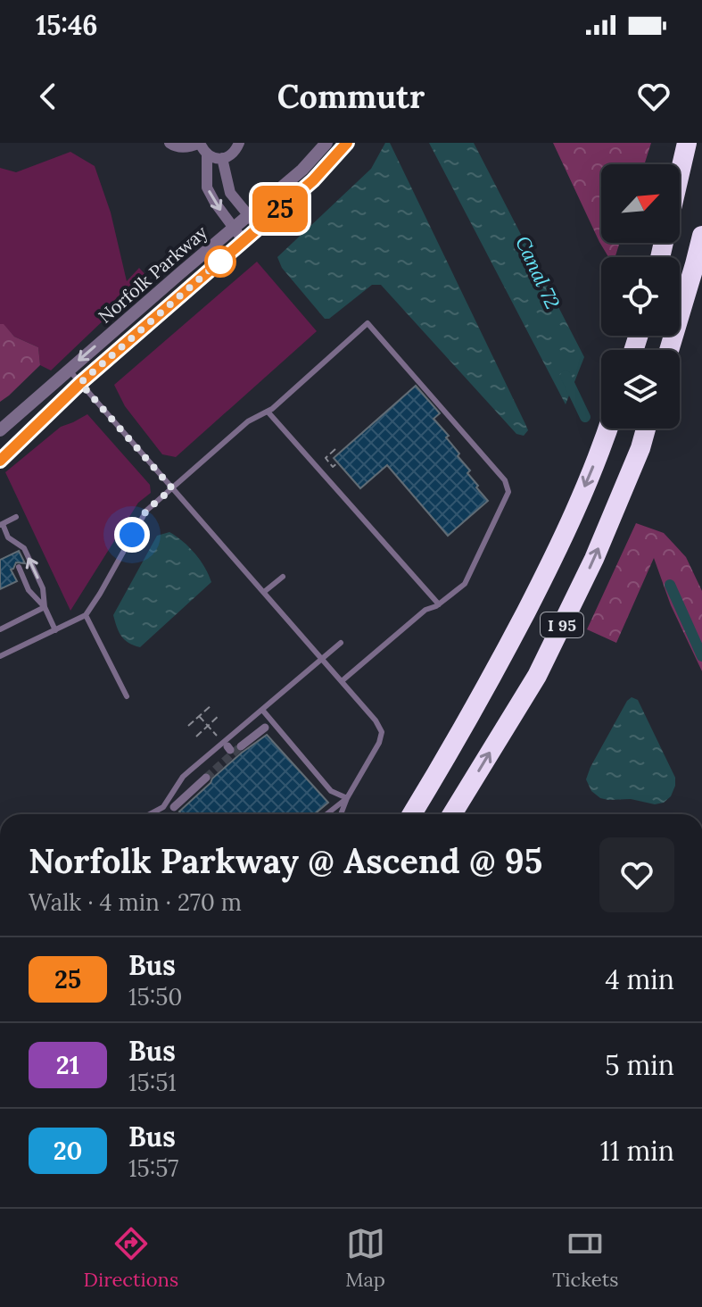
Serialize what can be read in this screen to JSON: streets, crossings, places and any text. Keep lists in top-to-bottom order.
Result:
{
  "streets": {
    "highway": ["I 95"],
    "street": ["Norfolk Parkway"]
  },
  "water": ["Canal 72"],
  "lines": ["bus line 25"],
  "north": "top right",
  "page": {
    "status": "15:46",
    "header": "Commutr",
    "on_map": "25",
    "heading": ["Norfolk Parkway @ Ascend @ 95", "Walk · 4 min · 270 m"],
    "list": [
      {
        "mark": "25",
        "name": "Bus",
        "note": "15:50",
        "value": "4 min"
      },
      {
        "mark": "21",
        "name": "Bus",
        "note": "15:51",
        "value": "5 min"
      },
      {
        "mark": "20",
        "name": "Bus",
        "note": "15:57",
        "value": "11 min"
      }
    ],
    "tabs": ["Directions", "Map", "Tickets"]
  }
}
